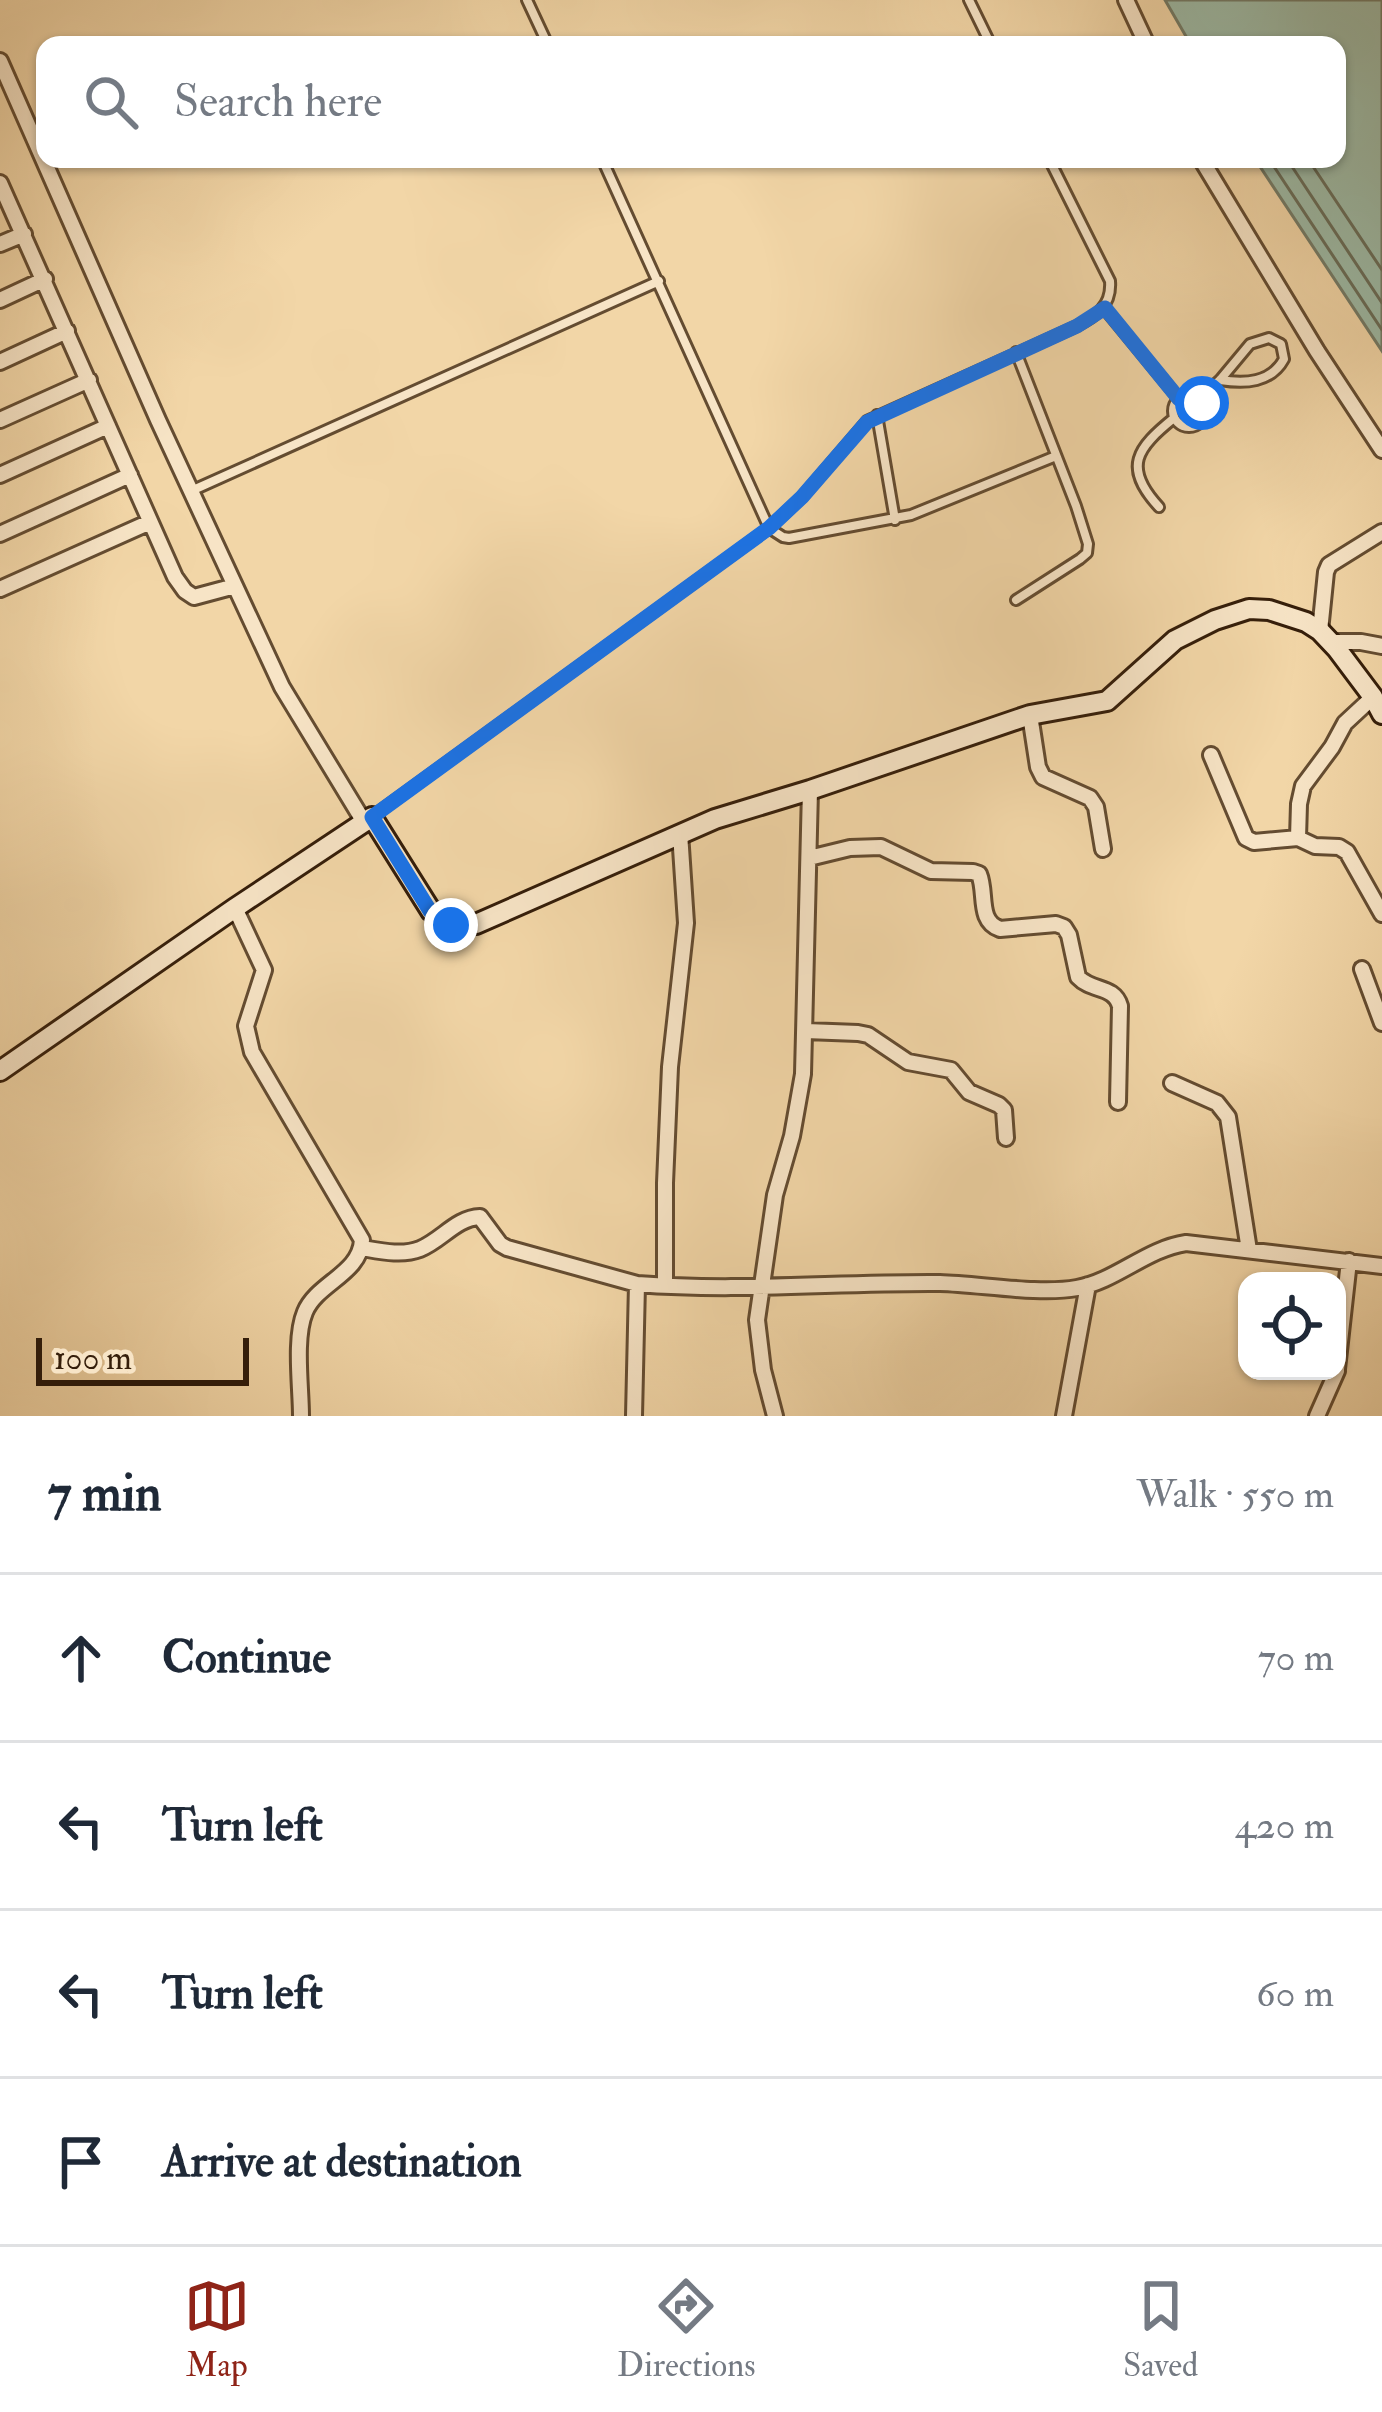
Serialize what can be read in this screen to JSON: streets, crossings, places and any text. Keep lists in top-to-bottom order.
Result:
{
  "scale_bar": "100 m",
  "page": {
    "search": "Search here",
    "scale": "100 m",
    "heading": ["7 min", "Walk · 550 m"],
    "list": [
      ["Continue", "70 m"],
      ["Turn left", "420 m"],
      ["Turn left", "60 m"],
      "Arrive at destination"
    ],
    "nav": ["Map", "Directions", "Saved"]
  }
}
